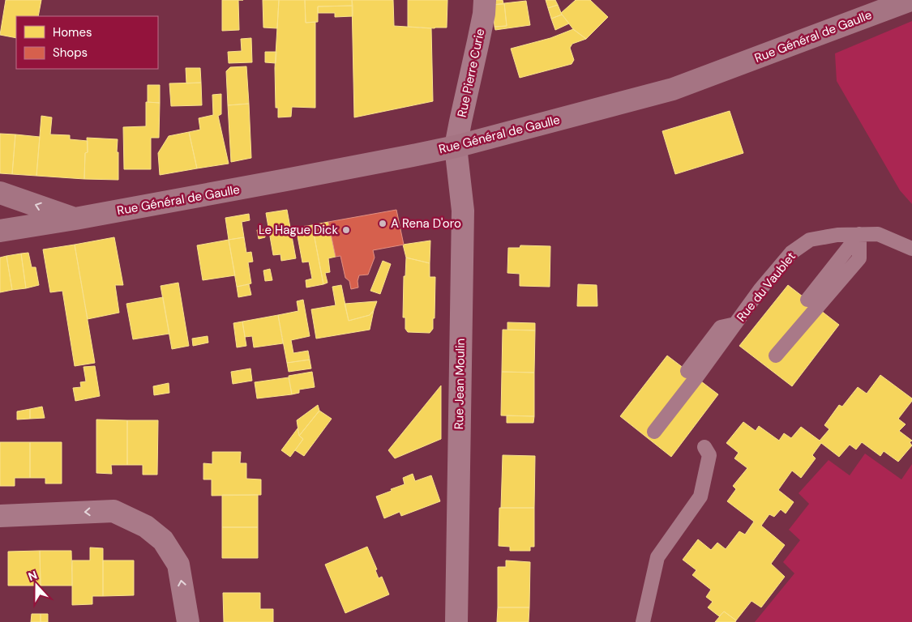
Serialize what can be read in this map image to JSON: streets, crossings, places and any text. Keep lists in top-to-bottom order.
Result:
{
  "streets": {
    "main road": ["Rue Général de Gaulle"],
    "street": ["Rue Pierre Curie", "Rue Jean Moulin"],
    "lane": ["Rue du Vaublet"]
  },
  "crossings": [
    ["Rue Général de Gaulle", "Rue Pierre Curie"],
    ["Rue Général de Gaulle", "Rue Jean Moulin"],
    ["Rue Pierre Curie", "Rue Jean Moulin"]
  ],
  "places": ["A Rena D'oro", "Le Hague Dick"],
  "legend": ["Homes", "Shops"],
  "north": "top"
}
